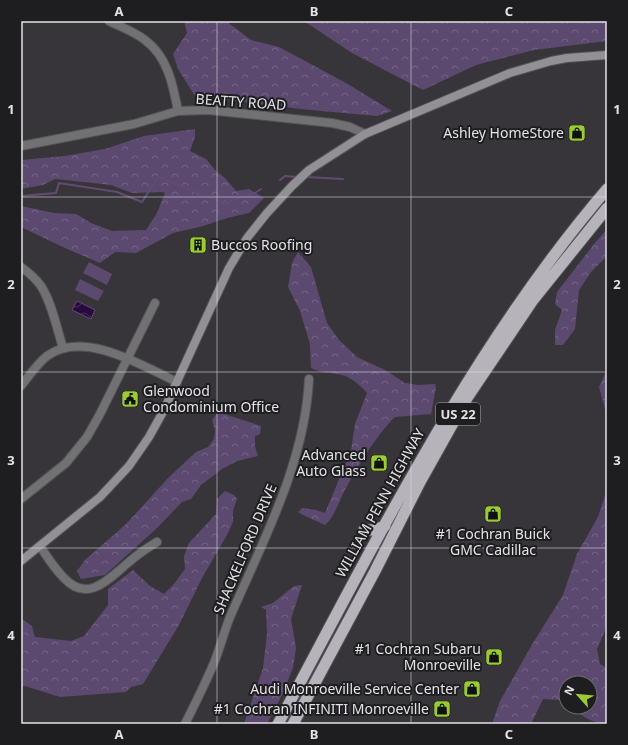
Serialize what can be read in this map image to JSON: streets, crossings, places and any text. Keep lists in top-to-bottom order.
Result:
{
  "streets": {
    "highway": ["US 22", "WILLIAM PENN HIGHWAY"],
    "street": ["BEATTY ROAD", "SHACKELFORD DRIVE"]
  },
  "places": {
    "shop": [
      "Ashley HomeStore",
      "Advanced Auto Glass",
      "#1 Cochran Buick GMC Cadillac",
      "#1 Cochran Subaru Monroeville",
      "Audi Monroeville Service Center",
      "#1 Cochran INFINITI Monroeville"
    ],
    "building": ["Buccos Roofing"],
    "public building": ["Glenwood Condominium Office"]
  },
  "north": "top left",
  "grid": {
    "columns": ["A", "B", "C"],
    "rows": [
      "1",
      "2",
      "3",
      "4"
    ]
  }
}
